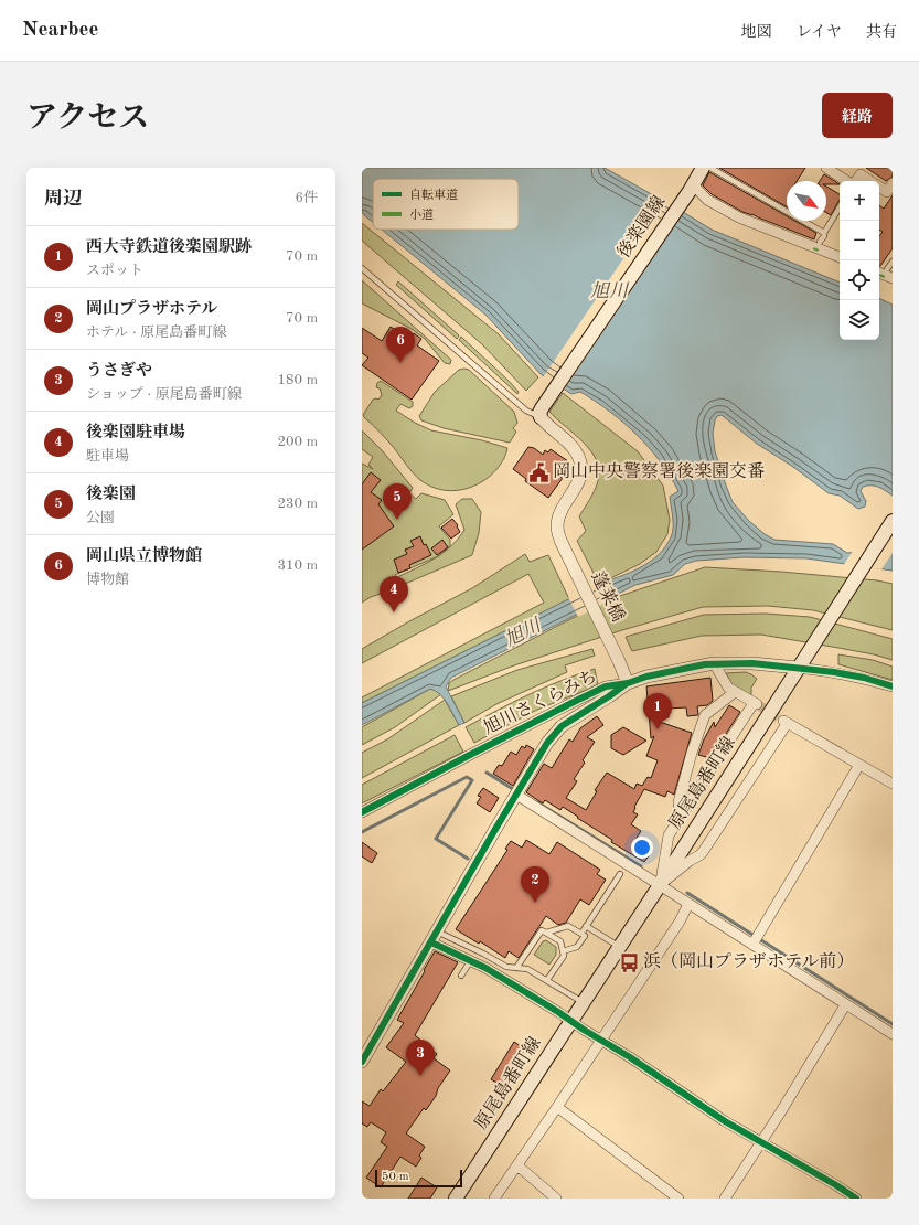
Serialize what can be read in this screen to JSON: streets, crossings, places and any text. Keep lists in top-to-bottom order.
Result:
{
  "streets": {
    "main road": ["後楽園線", "原尾島番町線"],
    "street": ["蓬莱橋", "旭川さくらみち"]
  },
  "crossings": [
    ["後楽園線", "蓬莱橋"],
    ["蓬莱橋", "旭川さくらみち"],
    ["旭川さくらみち", "原尾島番町線"]
  ],
  "water": ["旭川"],
  "places": {
    "public building": ["岡山中央警察署後楽園交番"],
    "bus stop": ["浜（岡山プラザホテル前）"]
  },
  "legend": ["自転車道", "小道"],
  "scale_bar": "50 m",
  "north": "bottom right",
  "page": {
    "header": "Nearbee",
    "nav": ["地図", "レイヤ", "共有"],
    "title": "アクセス",
    "buttons": "経路",
    "heading": ["周辺", "6件"],
    "map_buttons": ["+", "−"],
    "list": [
      {
        "mark": "1",
        "name": "西大寺鉄道後楽園駅跡",
        "note": "スポット",
        "value": "70 m"
      },
      {
        "mark": "2",
        "name": "岡山プラザホテル",
        "note": "ホテル · 原尾島番町線",
        "value": "70 m"
      },
      {
        "mark": "3",
        "name": "うさぎや",
        "note": "ショップ · 原尾島番町線",
        "value": "180 m"
      },
      {
        "mark": "4",
        "name": "後楽園駐車場",
        "note": "駐車場",
        "value": "200 m"
      },
      {
        "mark": "5",
        "name": "後楽園",
        "note": "公園",
        "value": "230 m"
      },
      {
        "mark": "6",
        "name": "岡山県立博物館",
        "note": "博物館",
        "value": "310 m"
      }
    ],
    "pins": [
      "6",
      "5",
      "4",
      "1",
      "2",
      "3"
    ],
    "scale": "50 m"
  }
}
